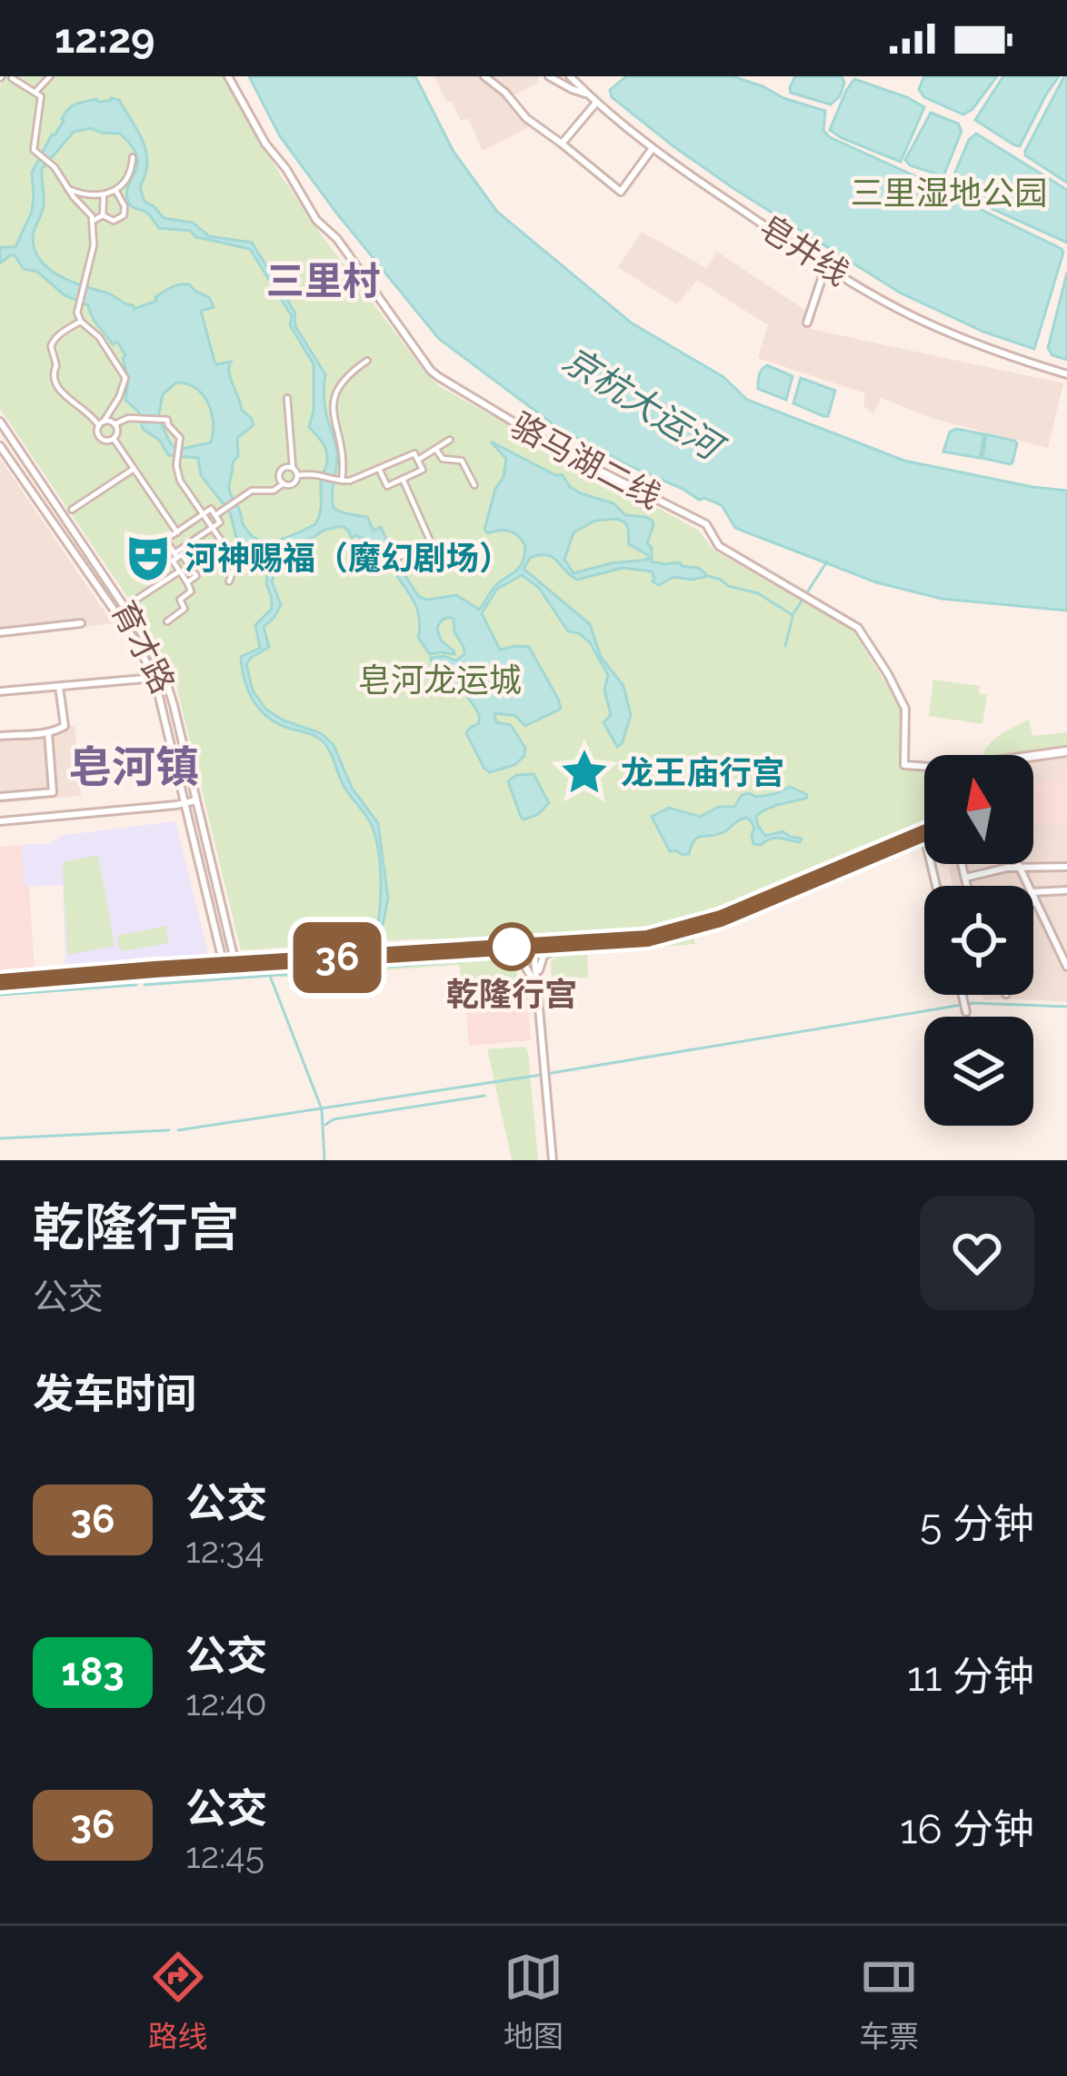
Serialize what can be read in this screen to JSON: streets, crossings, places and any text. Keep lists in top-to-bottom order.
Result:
{
  "streets": {
    "street": ["皂井线", "骆马湖二线", "育才路"]
  },
  "districts": ["三里村", "皂河镇"],
  "water": ["京杭大运河"],
  "parks": ["三里湿地公园", "皂河龙运城"],
  "places": {
    "theatre": ["河神赐福（魔幻剧场）"],
    "place": ["龙王庙行宫"],
    "other": ["乾隆行宫"]
  },
  "lines": ["bus line 36"],
  "north": "top",
  "page": {
    "status": "12:29",
    "on_map": "36",
    "heading": [
      ["乾隆行宫", "公交"],
      "发车时间"
    ],
    "list": [
      {
        "mark": "36",
        "name": "公交",
        "note": "12:34",
        "value": "5 分钟"
      },
      {
        "mark": "183",
        "name": "公交",
        "note": "12:40",
        "value": "11 分钟"
      },
      {
        "mark": "36",
        "name": "公交",
        "note": "12:45",
        "value": "16 分钟"
      }
    ],
    "tabs": ["路线", "地图", "车票"]
  }
}
